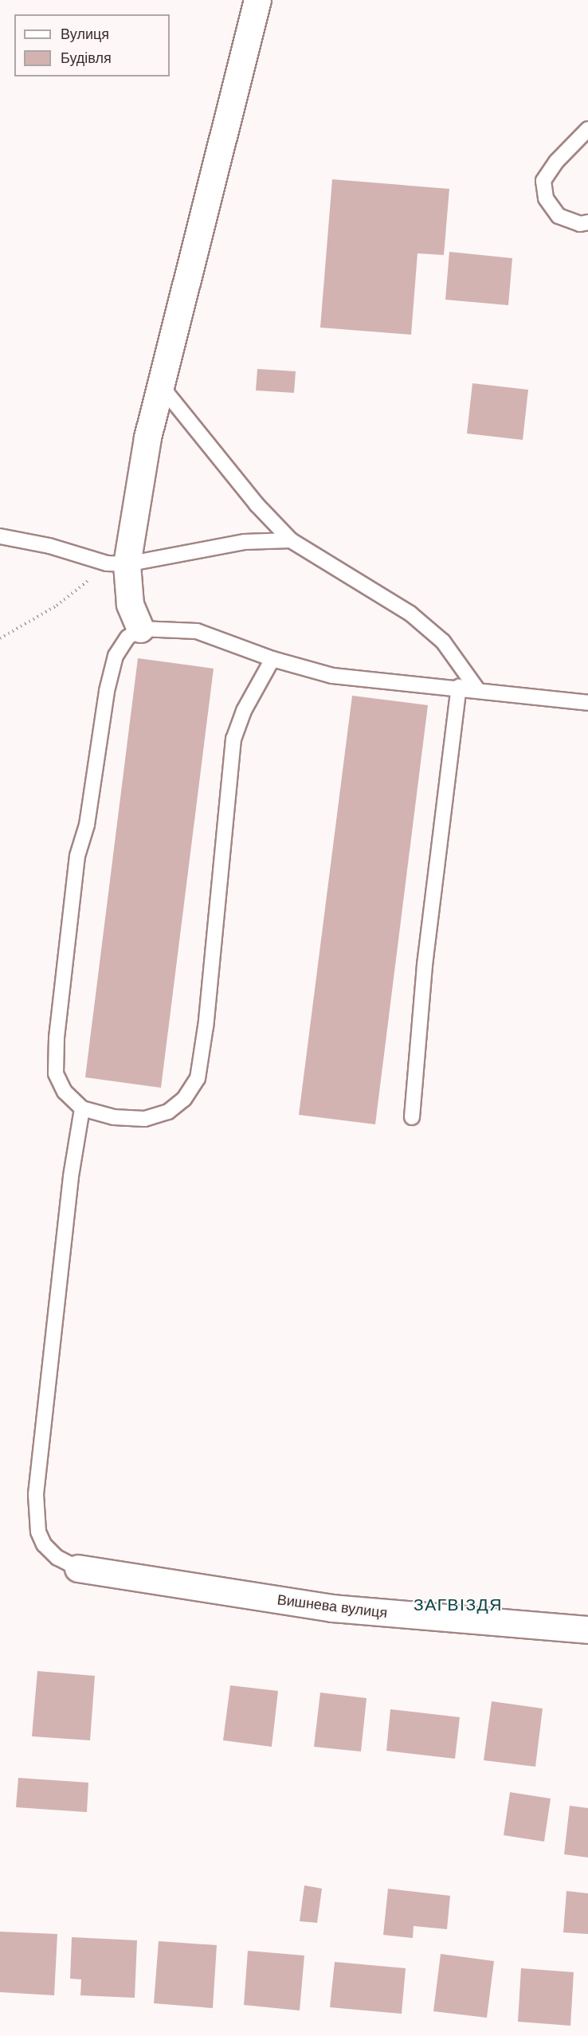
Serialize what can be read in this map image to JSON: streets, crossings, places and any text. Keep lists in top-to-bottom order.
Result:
{
  "streets": {
    "street": ["Вишнева вулиця"]
  },
  "districts": ["ЗАГВІЗДЯ"],
  "legend": ["Вулиця", "Будівля"]
}
